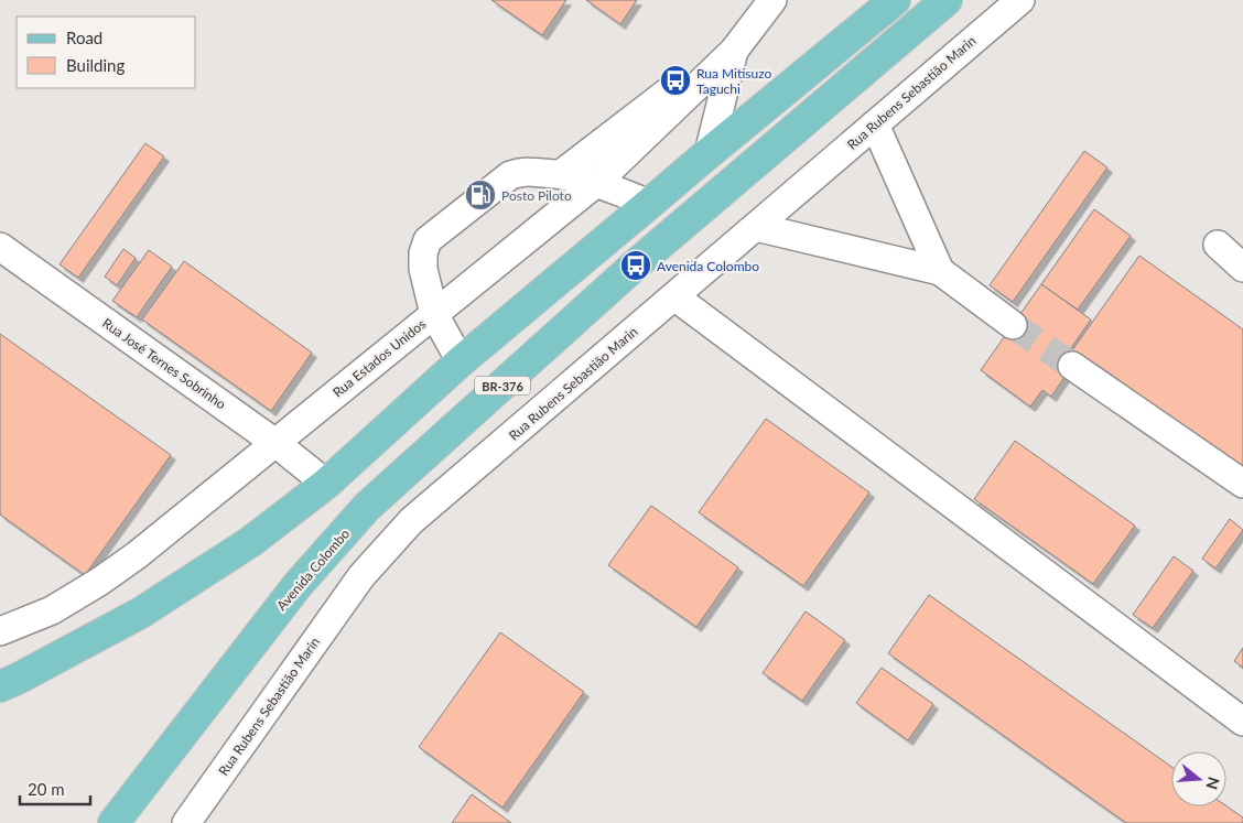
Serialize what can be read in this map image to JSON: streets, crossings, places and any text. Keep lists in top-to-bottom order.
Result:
{
  "streets": {
    "main road": ["BR-376", "Avenida Colombo"],
    "street": ["Rua Rubens Sebastião Marin", "Rua Estados Unidos", "Rua José Ternes Sobrinho"]
  },
  "crossings": [
    ["Rua Estados Unidos", "Rua José Ternes Sobrinho"],
    ["Rua José Ternes Sobrinho", "BR-376"]
  ],
  "places": {
    "bus stop": ["Rua Mitisuzo Taguchi", "Avenida Colombo"],
    "fuel station": ["Posto Piloto"]
  },
  "legend": ["Road", "Building"],
  "scale_bar": "20 m",
  "north": "right"
}
